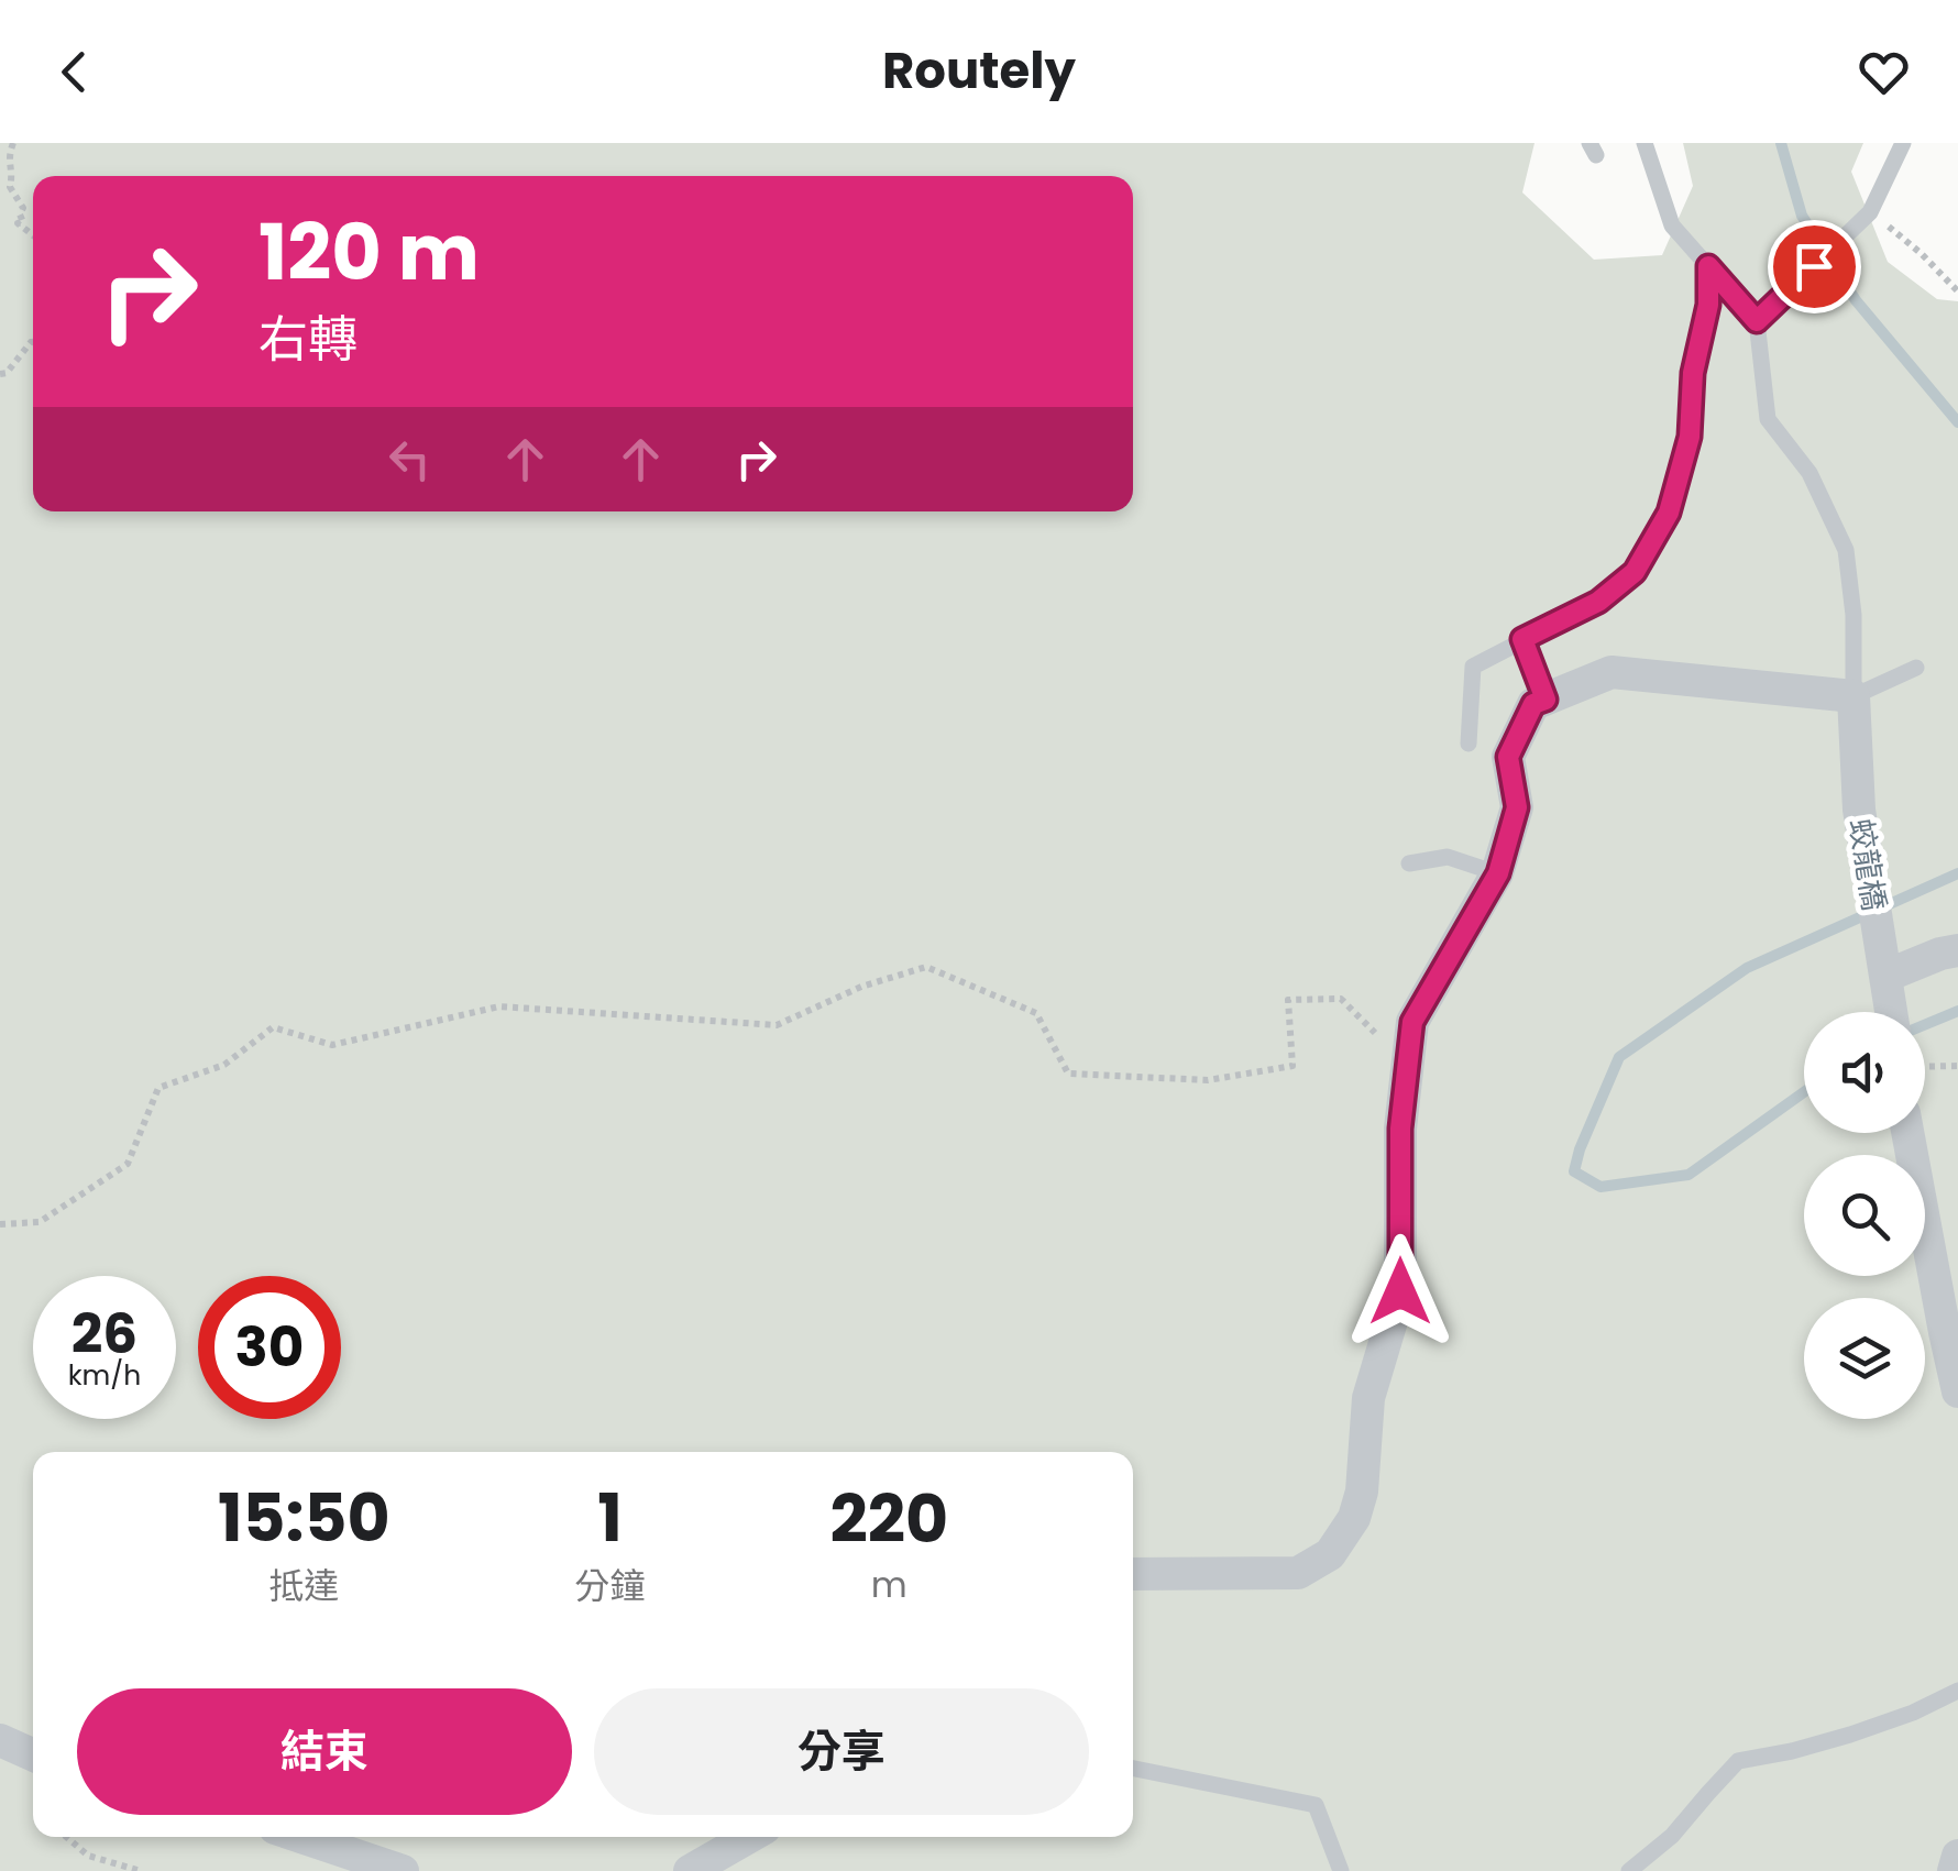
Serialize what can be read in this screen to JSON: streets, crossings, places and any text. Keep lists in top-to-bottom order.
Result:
{
  "streets": {
    "street": ["蛟龍橋"]
  },
  "page": {
    "header": "Routely",
    "turn": ["120 m", "右轉"],
    "speed": "26 km/h",
    "limit": "30",
    "eta": [
      "15:50",
      "抵達",
      "1",
      "分鐘",
      "220",
      "m"
    ],
    "buttons": ["結束", "分享"]
  }
}
